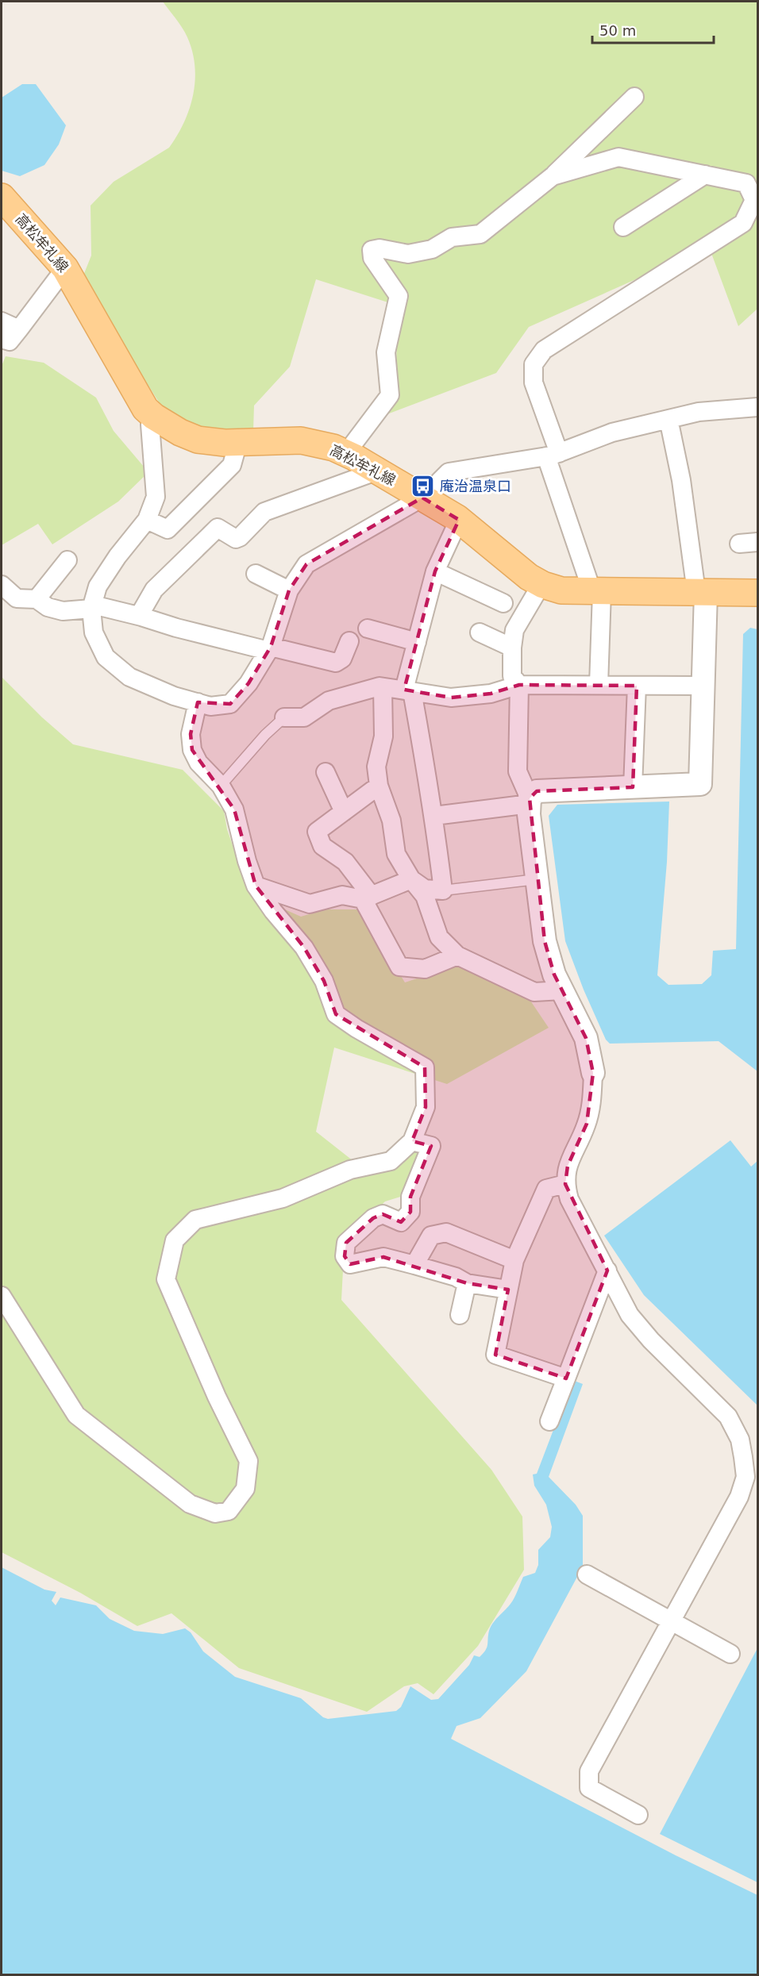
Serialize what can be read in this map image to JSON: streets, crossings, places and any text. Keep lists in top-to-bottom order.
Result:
{
  "streets": {
    "main road": ["高松牟礼線"]
  },
  "places": {
    "bus stop": ["庵治温泉口"]
  },
  "scale_bar": "50 m"
}
